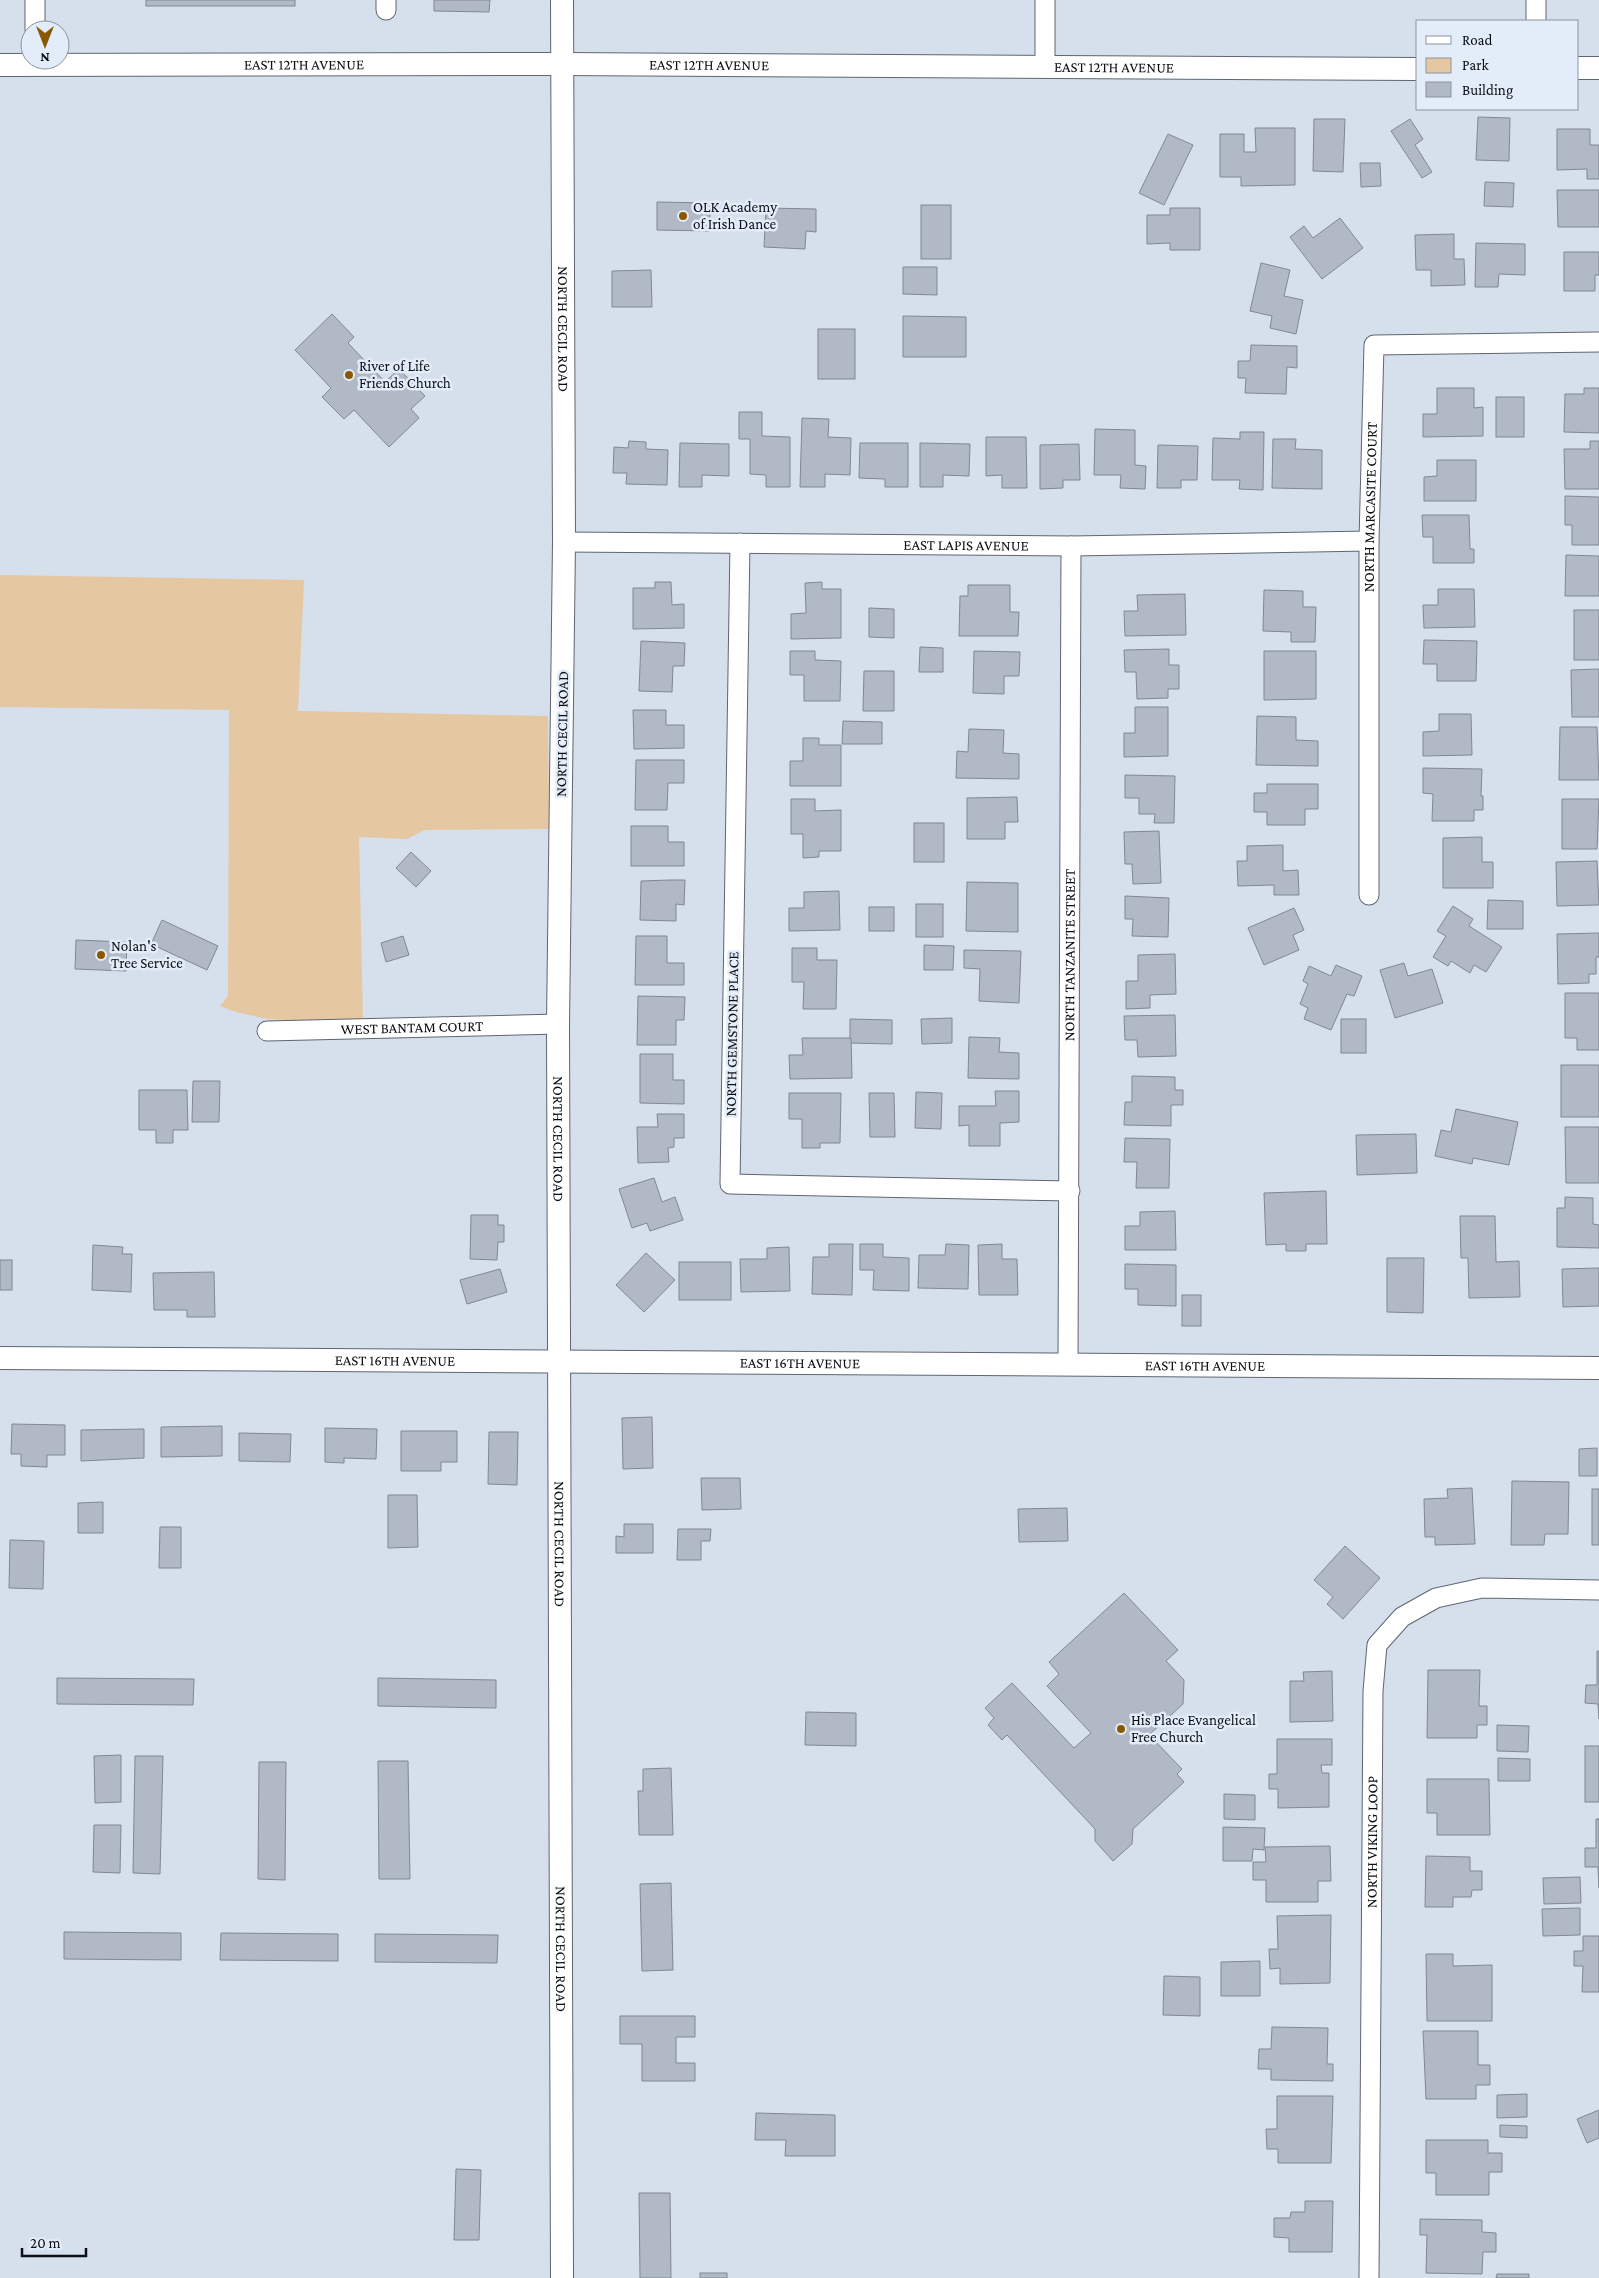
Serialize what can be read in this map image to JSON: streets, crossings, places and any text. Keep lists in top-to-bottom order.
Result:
{
  "streets": {
    "street": [
      "EAST 12TH AVENUE",
      "NORTH CECIL ROAD",
      "NORTH MARCASITE COURT",
      "EAST LAPIS AVENUE",
      "NORTH TANZANITE STREET",
      "WEST BANTAM COURT",
      "NORTH GEMSTONE PLACE",
      "EAST 16TH AVENUE",
      "NORTH VIKING LOOP"
    ]
  },
  "crossings": [
    ["EAST 12TH AVENUE", "NORTH CECIL ROAD"],
    ["NORTH CECIL ROAD", "EAST LAPIS AVENUE"],
    ["NORTH CECIL ROAD", "WEST BANTAM COURT"],
    ["NORTH CECIL ROAD", "EAST 16TH AVENUE"],
    ["NORTH MARCASITE COURT", "EAST LAPIS AVENUE"],
    ["EAST LAPIS AVENUE", "NORTH TANZANITE STREET"],
    ["EAST LAPIS AVENUE", "NORTH GEMSTONE PLACE"],
    ["NORTH TANZANITE STREET", "NORTH GEMSTONE PLACE"],
    ["NORTH TANZANITE STREET", "EAST 16TH AVENUE"]
  ],
  "places": [
    "OLK Academy of Irish Dance",
    "River of Life Friends Church",
    "Nolan's Tree Service",
    "His Place Evangelical Free Church"
  ],
  "legend": ["Road", "Park", "Building"],
  "scale_bar": "20 m",
  "north": "bottom"
}
